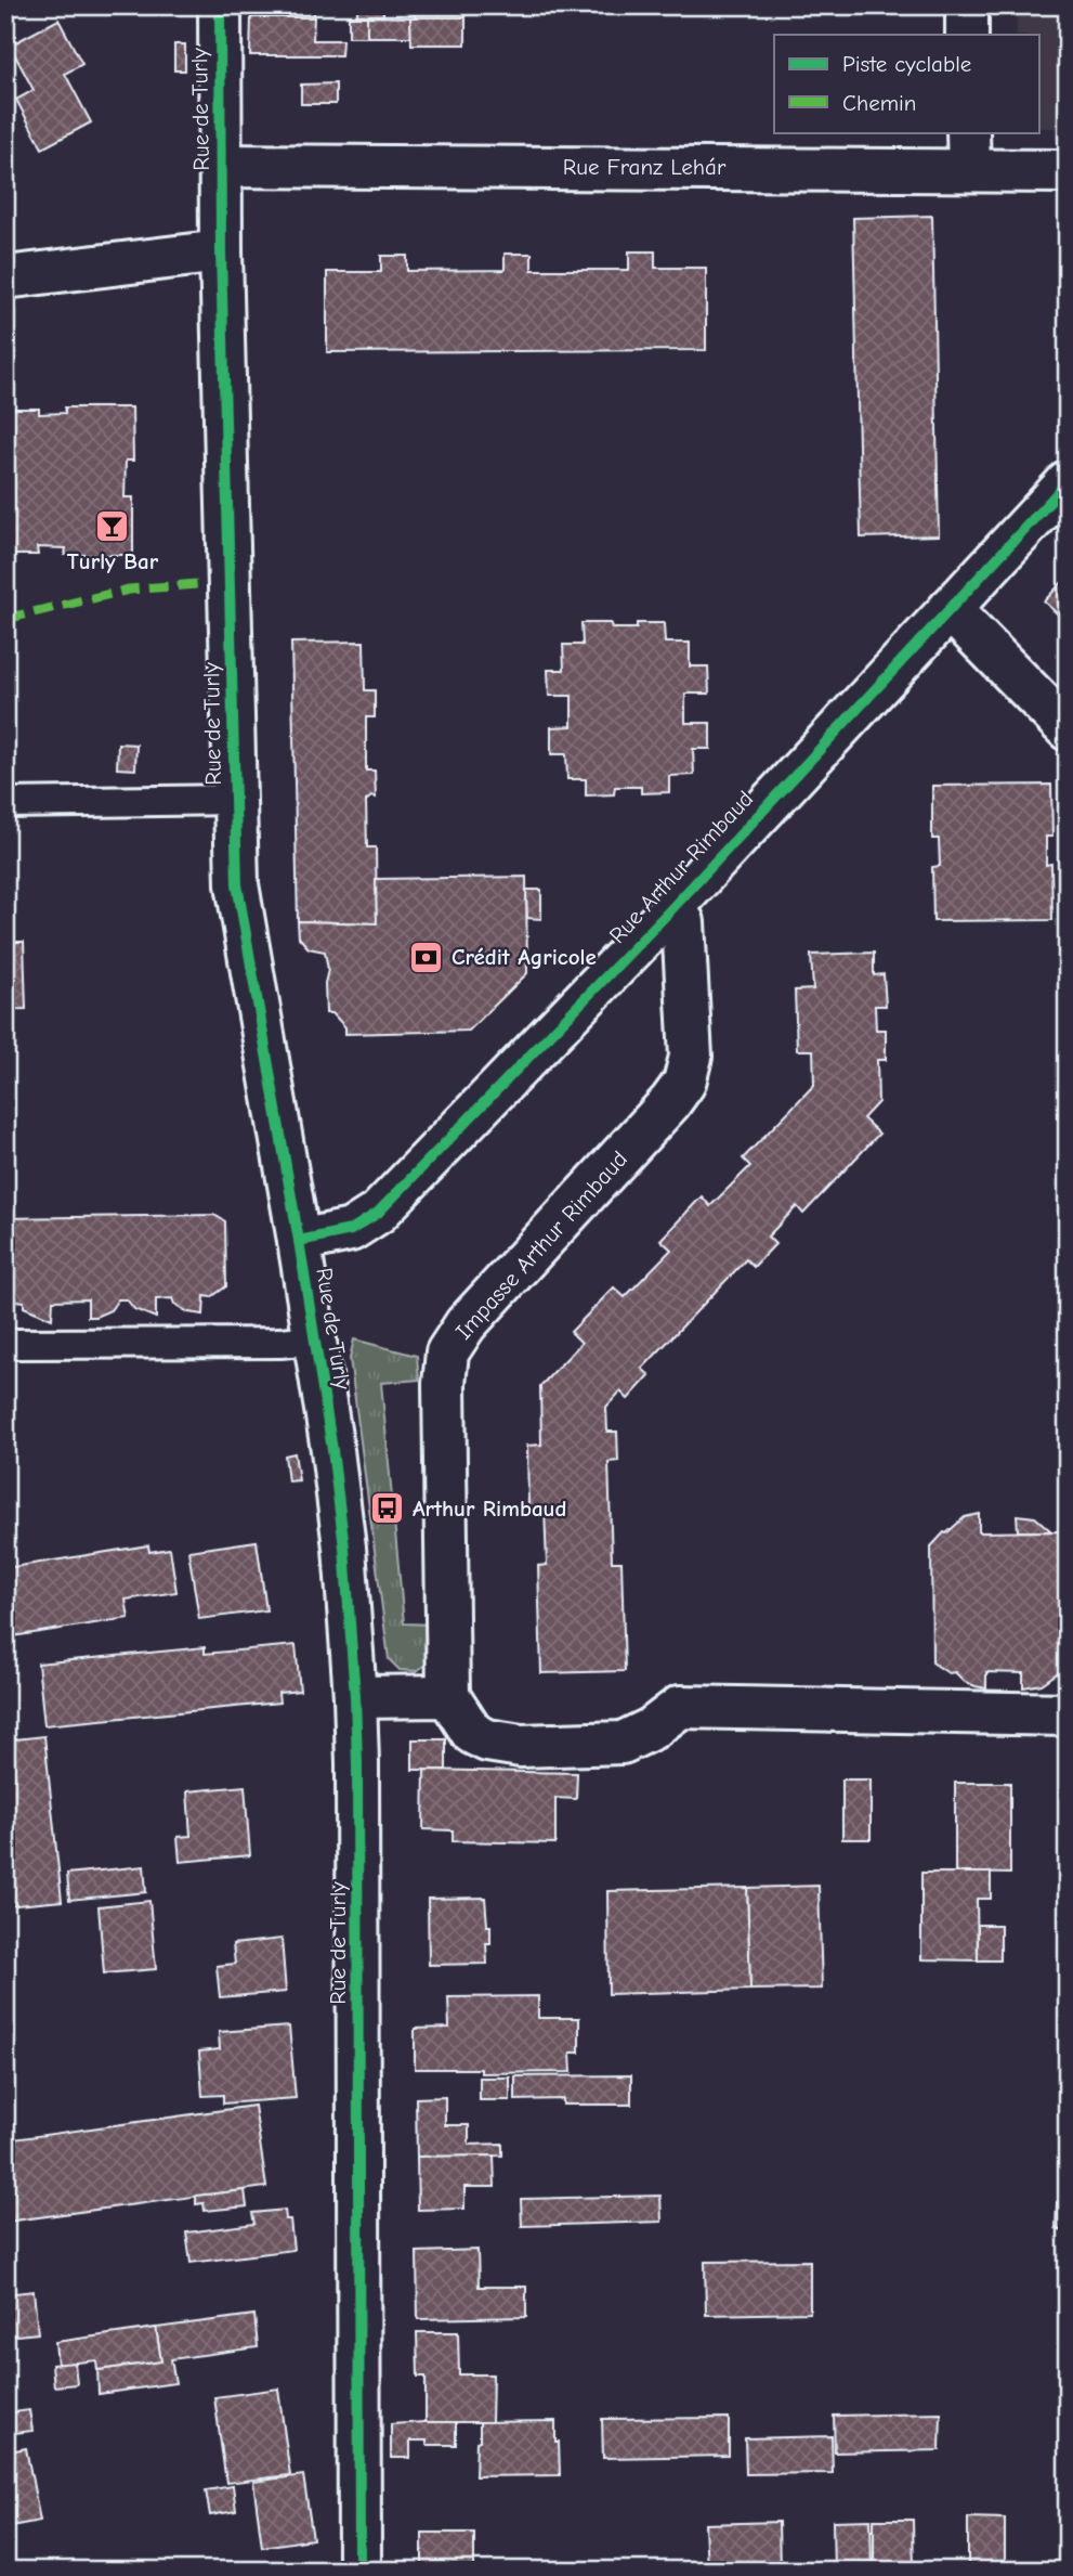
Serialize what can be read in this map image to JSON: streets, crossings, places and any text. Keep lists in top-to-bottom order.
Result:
{
  "streets": {
    "street": [
      "Rue de Turly",
      "Rue Franz Lehár",
      "Rue Arthur Rimbaud",
      "Impasse Arthur Rimbaud"
    ]
  },
  "crossings": [
    ["Rue de Turly", "Rue Franz Lehár"],
    ["Rue de Turly", "Rue Arthur Rimbaud"],
    ["Rue Arthur Rimbaud", "Impasse Arthur Rimbaud"]
  ],
  "places": {
    "bar": ["Turly Bar"],
    "bank": ["Crédit Agricole"],
    "bus stop": ["Arthur Rimbaud"]
  },
  "legend": ["Piste cyclable", "Chemin"]
}
